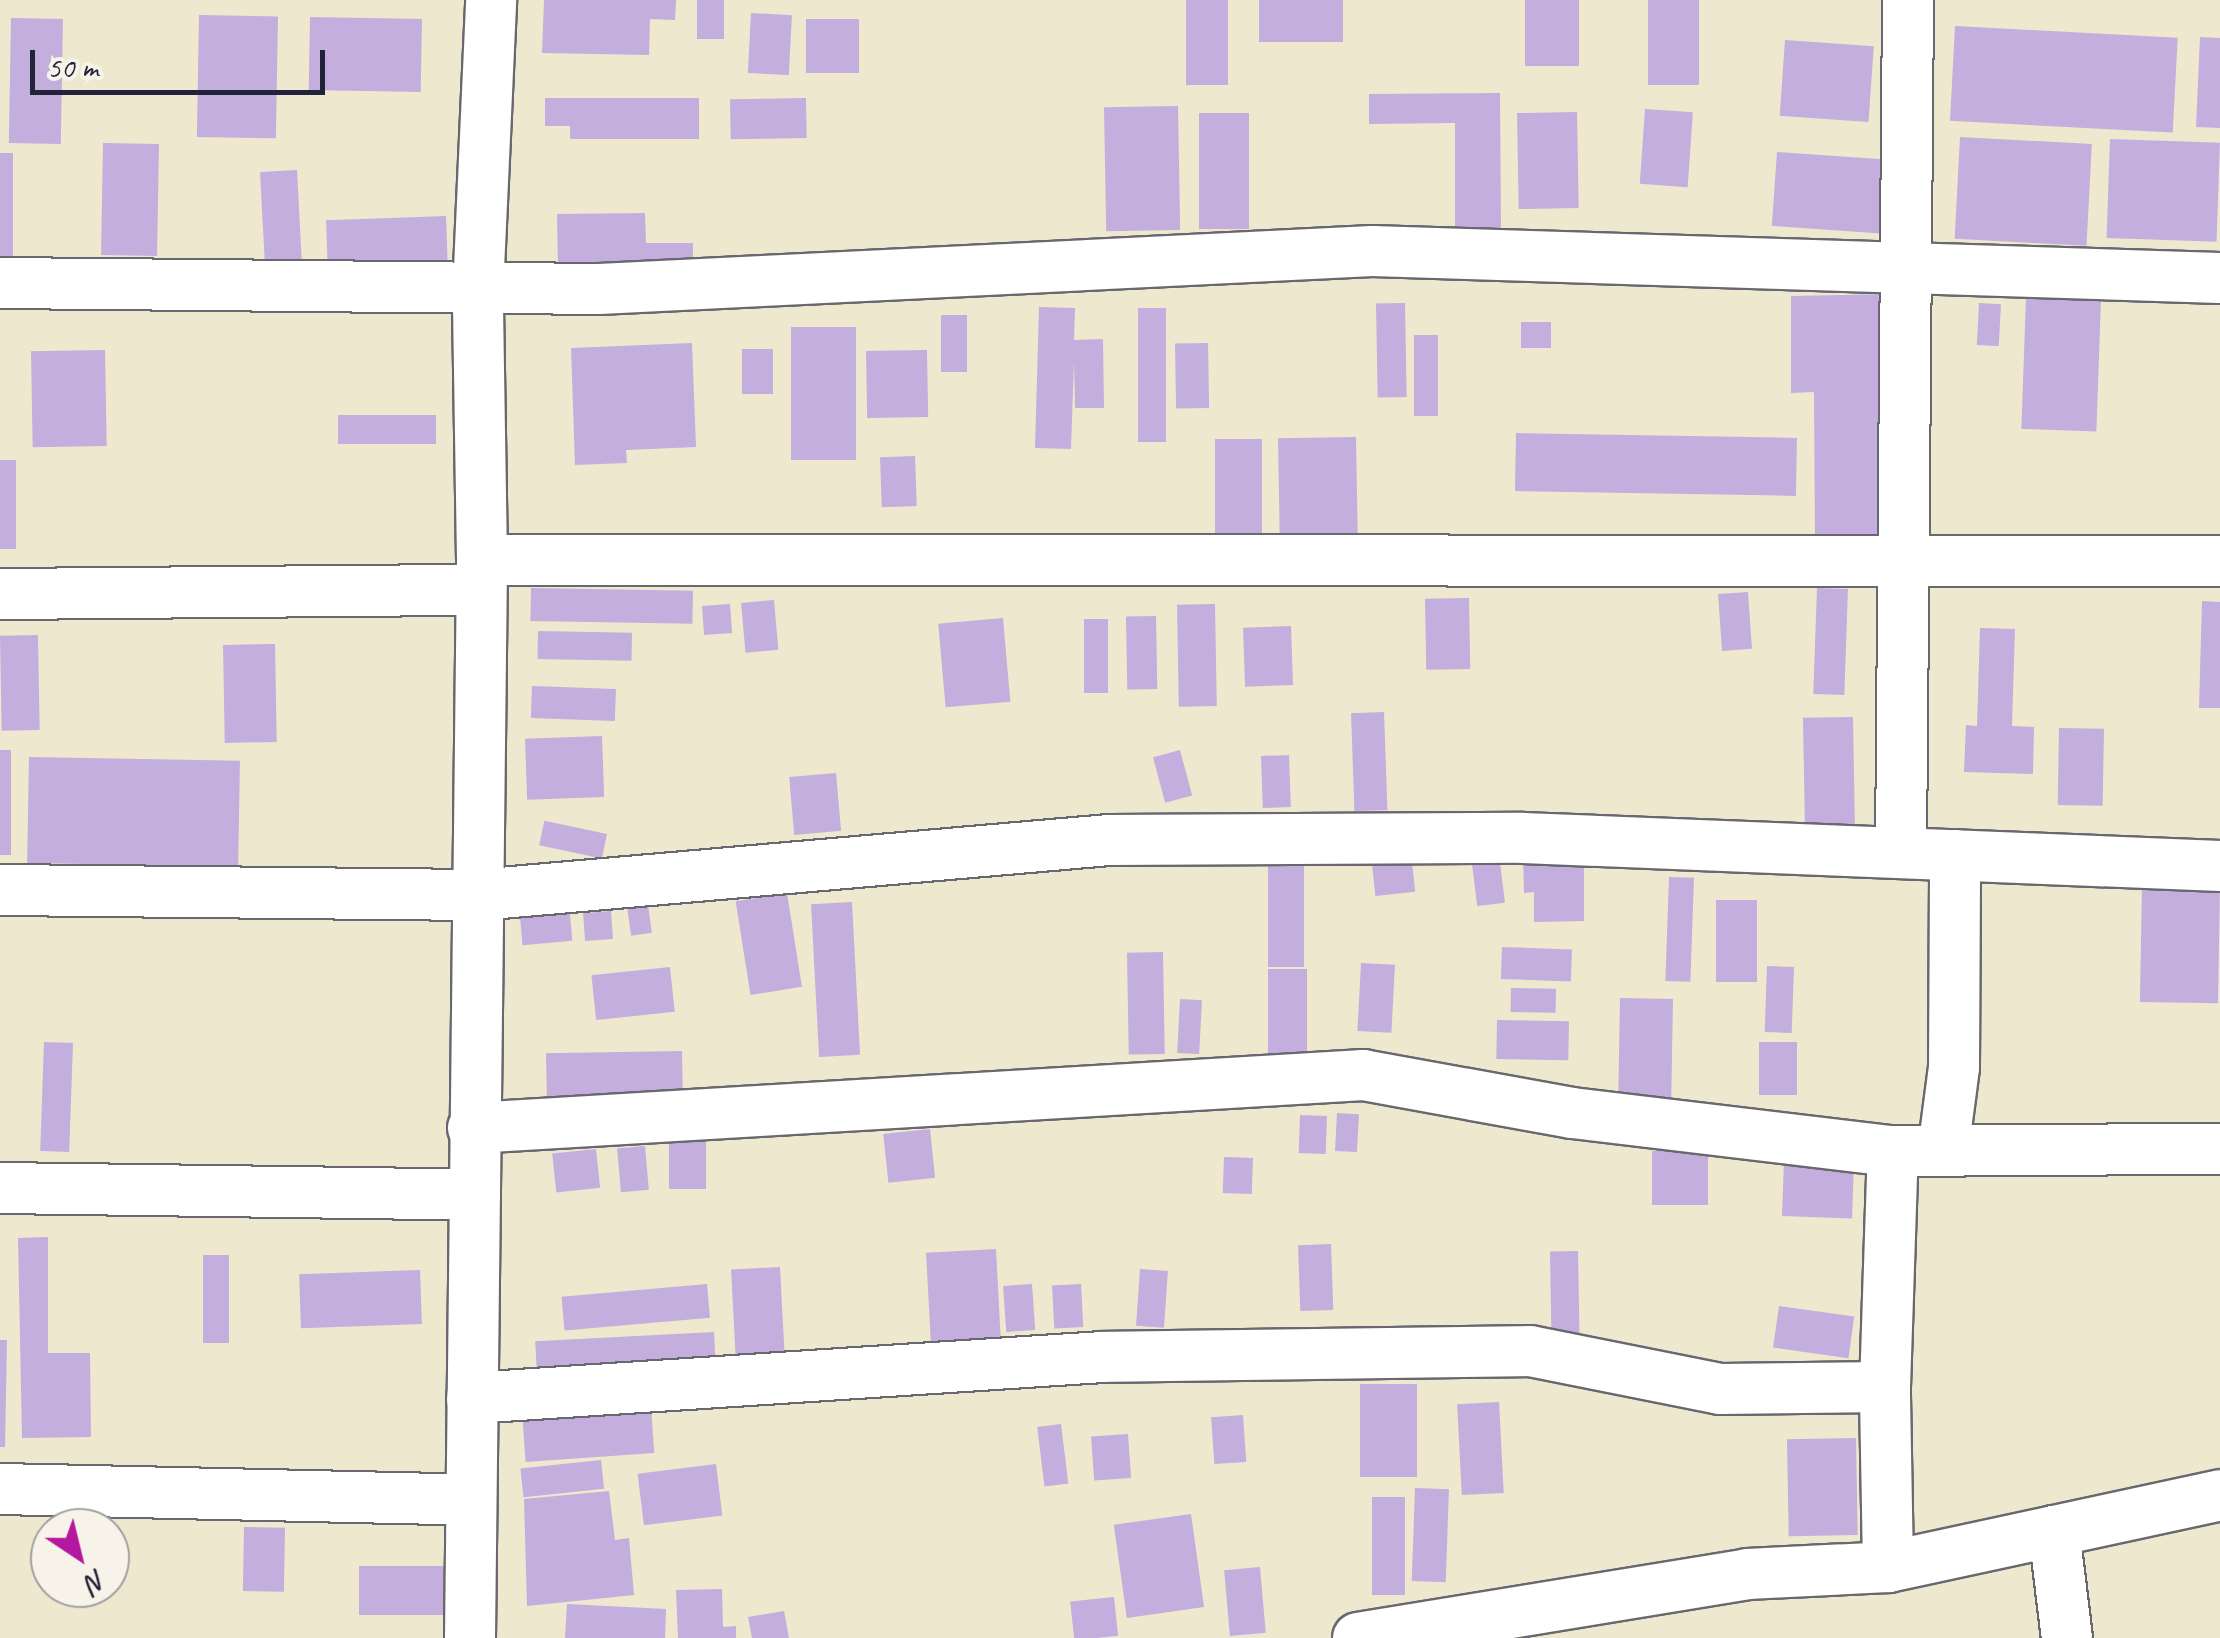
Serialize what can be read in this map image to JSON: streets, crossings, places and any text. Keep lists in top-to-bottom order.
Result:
{
  "scale_bar": "50 m",
  "north": "bottom right"
}
